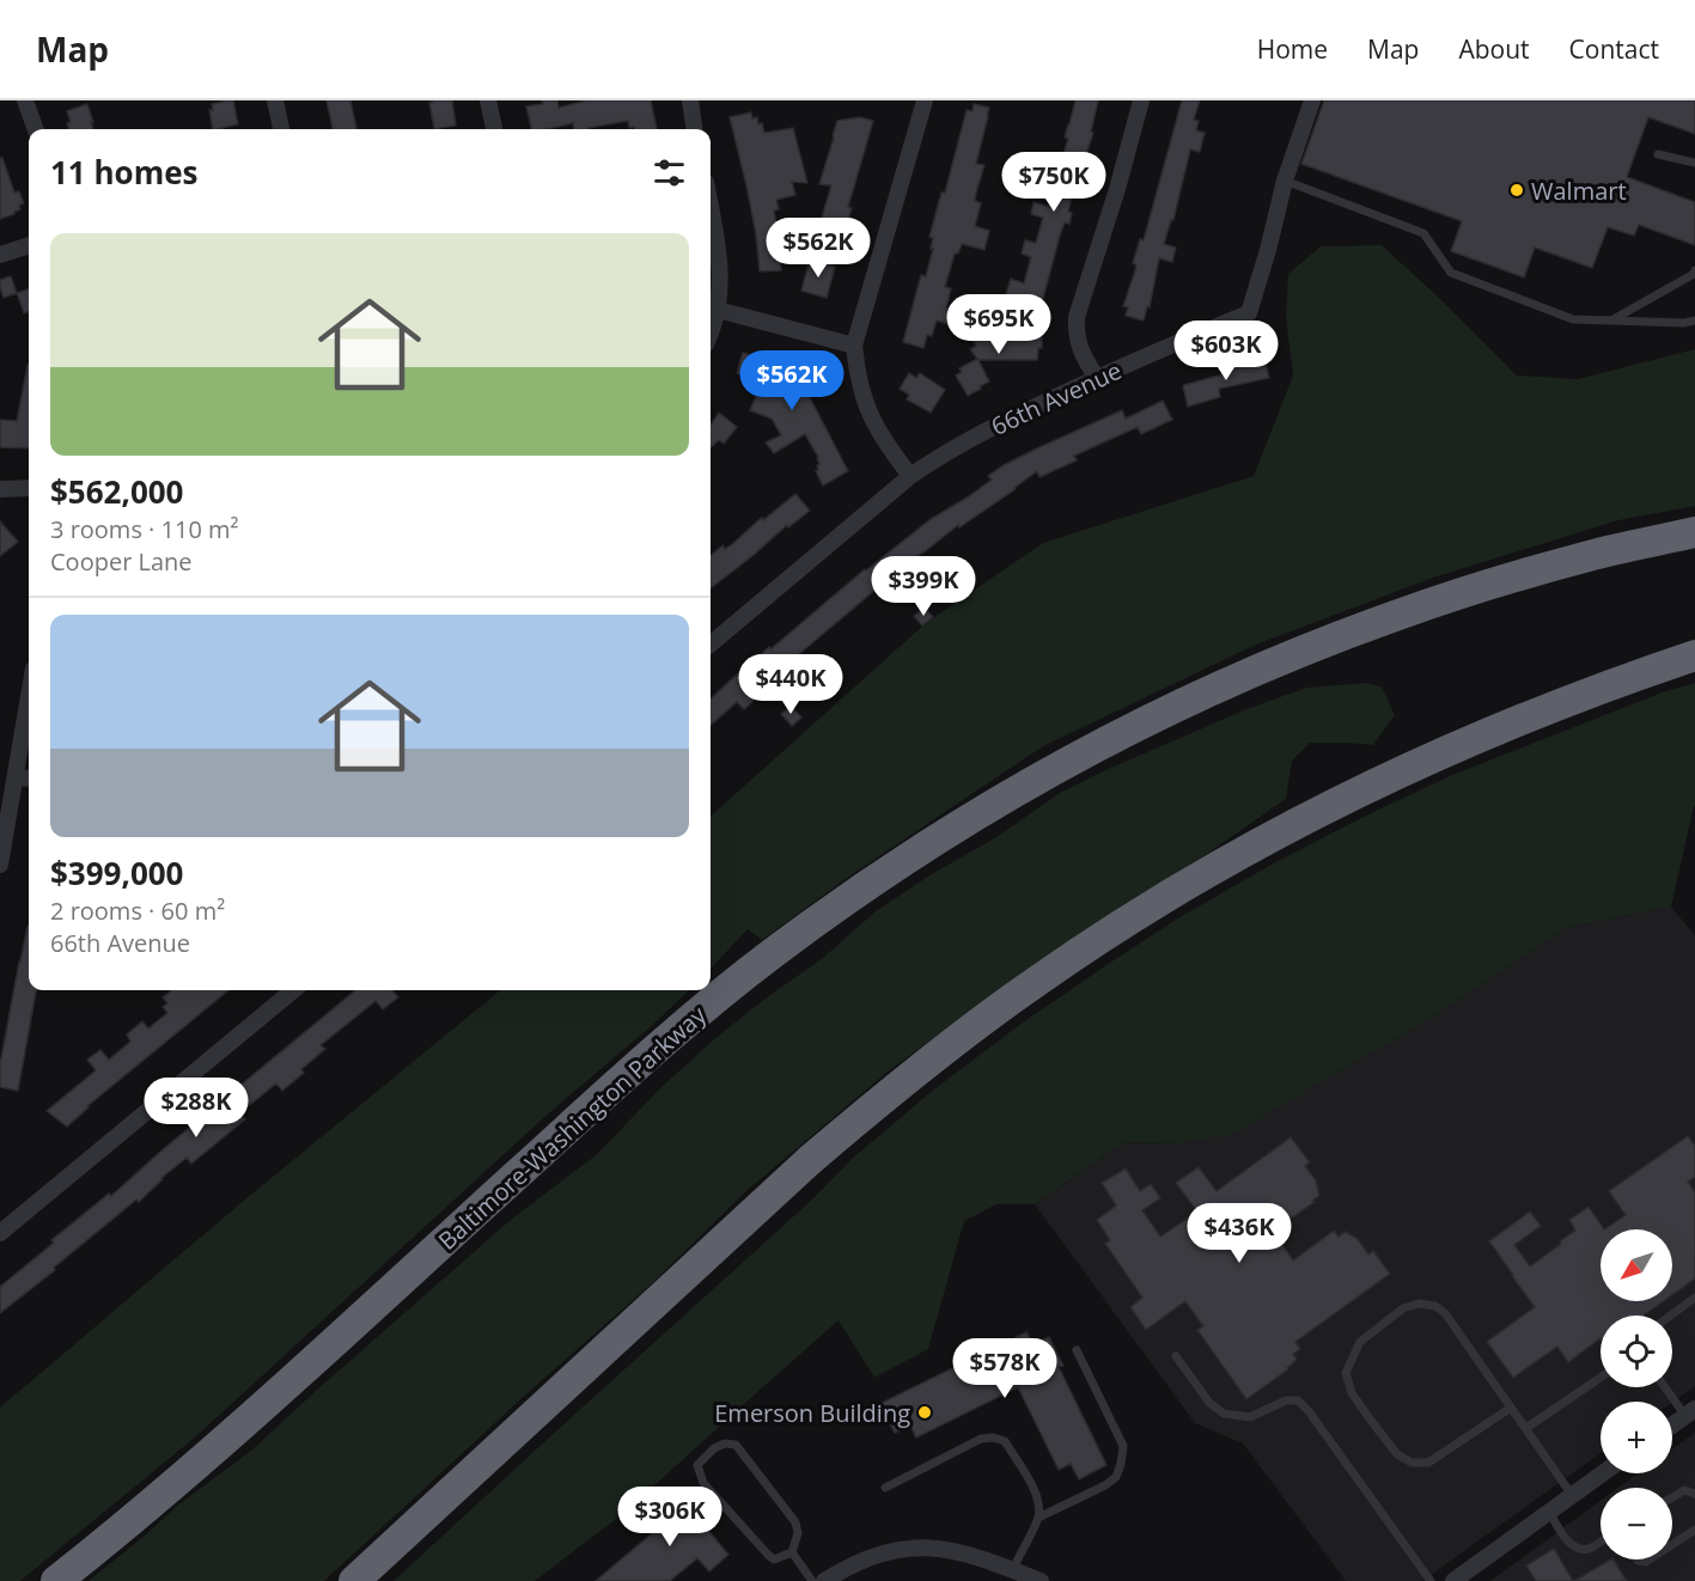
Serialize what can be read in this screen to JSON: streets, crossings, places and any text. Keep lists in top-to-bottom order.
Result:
{
  "streets": {
    "highway": ["Baltimore-Washington Parkway"],
    "street": ["66th Avenue"]
  },
  "places": ["Walmart", "Emerson Building"],
  "north": "bottom left",
  "page": {
    "header": "Map",
    "nav": [
      "Home",
      "Map",
      "About",
      "Contact"
    ],
    "heading": "11 homes",
    "price": [
      "$750K",
      "$562K",
      "$695K",
      "$603K",
      "$562K",
      "$399K",
      "$440K",
      "$288K",
      "$436K",
      "$578K",
      "$306K"
    ],
    "list": [
      {
        "name": "$562,000",
        "note": "3 rooms · 110 m² · Cooper Lane"
      },
      {
        "name": "$399,000",
        "note": "2 rooms · 60 m² · 66th Avenue"
      }
    ],
    "map_buttons": ["+", "−"]
  }
}
